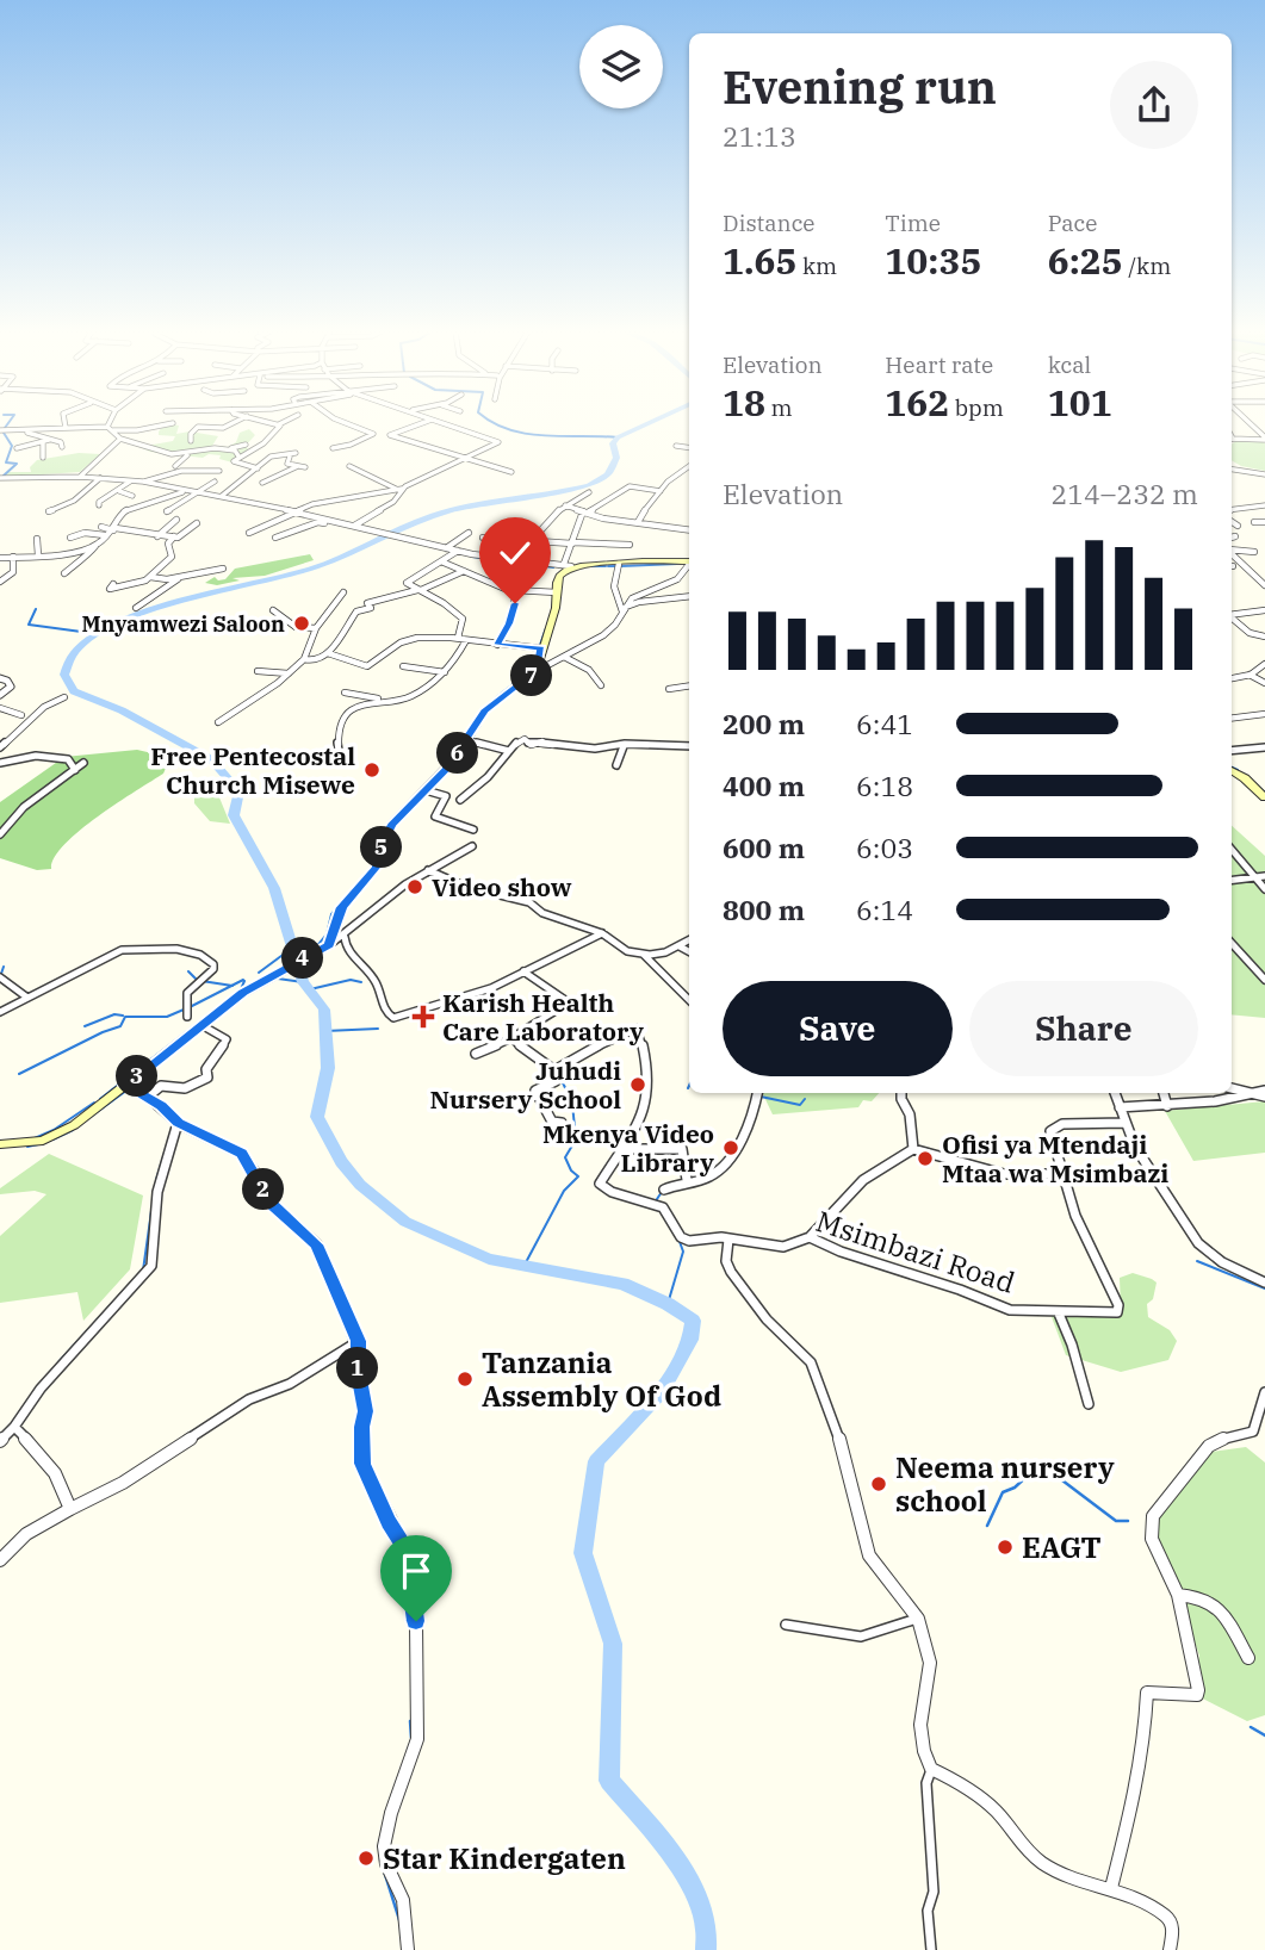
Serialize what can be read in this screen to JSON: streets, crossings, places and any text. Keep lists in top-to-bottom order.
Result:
{
  "streets": {
    "street": ["Msimbazi Road"]
  },
  "places": {
    "other": [
      "Mnyamwezi Saloon",
      "Free Pentecostal Church Misewe",
      "Video show",
      "Juhudi Nursery School",
      "Mkenya Video Library",
      "Ofisi ya Mtendaji Mtaa wa Msimbazi",
      "Tanzania Assembly Of God",
      "Neema nursery school",
      "EAGT",
      "Star Kindergaten"
    ],
    "health": ["Karish Health Care Laboratory"]
  },
  "page": {
    "heading": ["Evening run", "21:13"],
    "stats": [
      ["Distance", "1.65 km"],
      ["Time", "10:35"],
      ["Pace", "6:25 /km"],
      ["Elevation", "18 m"],
      ["Heart rate", "162 bpm"],
      ["kcal", "101"]
    ],
    "chart": ["Elevation", "214–232 m"],
    "pins": [
      "7",
      "6",
      "5",
      "4",
      "3",
      "2",
      "1"
    ],
    "list": [
      {
        "name": "200 m",
        "note": "6:41"
      },
      {
        "name": "400 m",
        "note": "6:18"
      },
      {
        "name": "600 m",
        "note": "6:03"
      },
      {
        "name": "800 m",
        "note": "6:14"
      }
    ],
    "buttons": ["Save", "Share"]
  }
}
